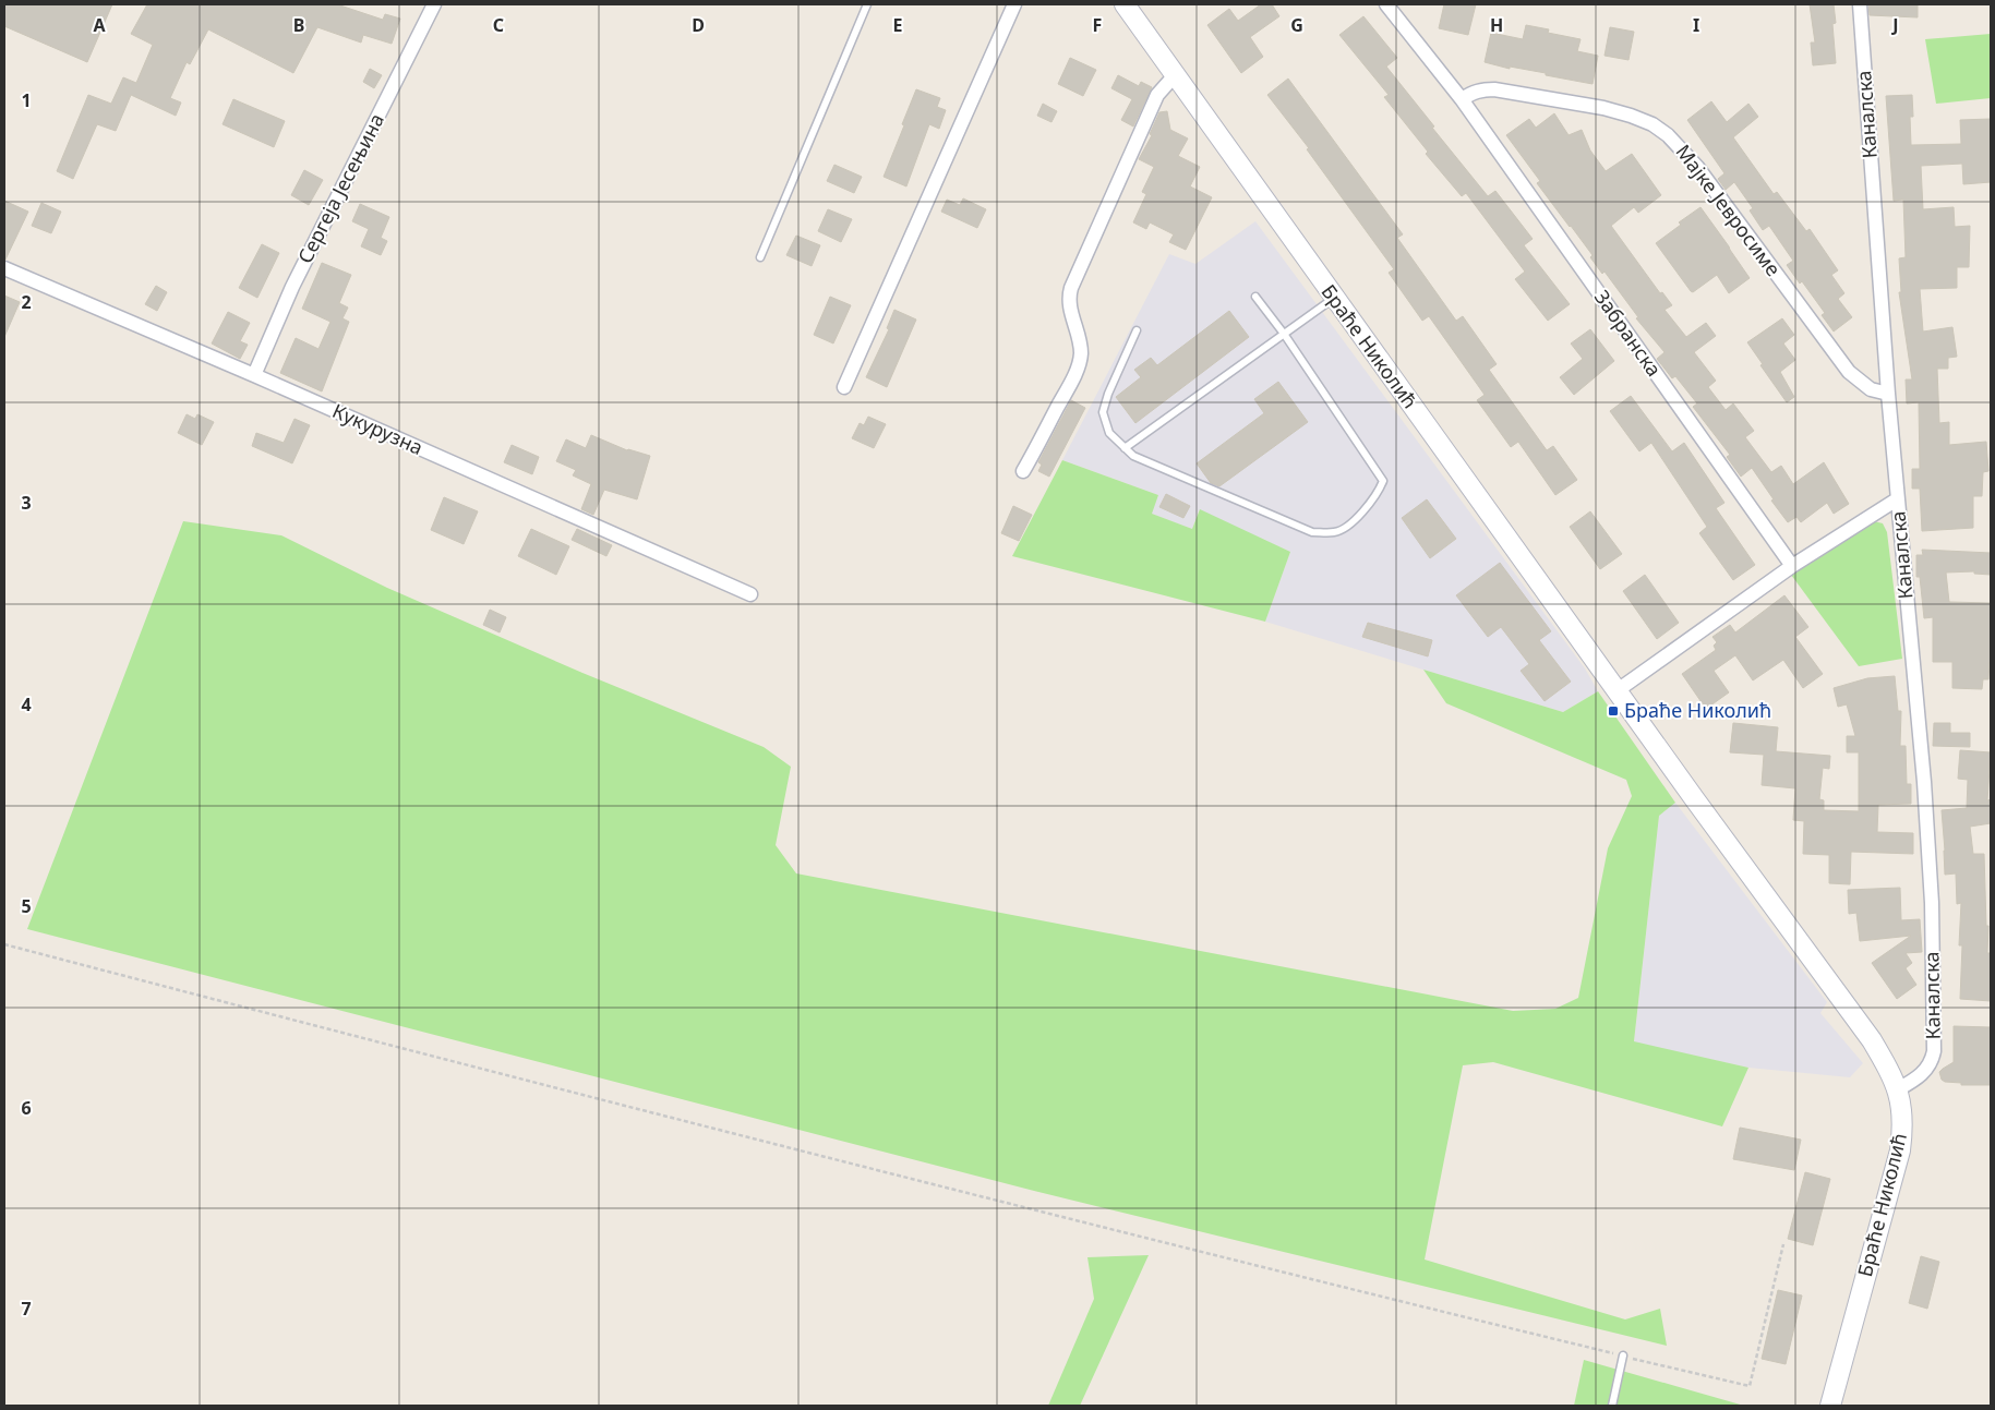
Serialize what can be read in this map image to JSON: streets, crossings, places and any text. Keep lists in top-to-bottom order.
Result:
{
  "streets": {
    "main road": ["Браће Николић"],
    "street": [
      "Каналска",
      "Сергеја Јесењина",
      "Мајке Јевросиме",
      "Забранска",
      "Кукурузна"
    ]
  },
  "crossings": [
    ["Каналска", "Мајке Јевросиме"],
    ["Каналска", "Браће Николић"],
    ["Сергеја Јесењина", "Кукурузна"],
    ["Мајке Јевросиме", "Забранска"]
  ],
  "places": {
    "transit": ["Браће Николић"]
  },
  "grid": {
    "columns": [
      "A",
      "B",
      "C",
      "D",
      "E",
      "F",
      "G",
      "H",
      "I",
      "J"
    ],
    "rows": [
      "1",
      "2",
      "3",
      "4",
      "5",
      "6",
      "7"
    ]
  }
}
